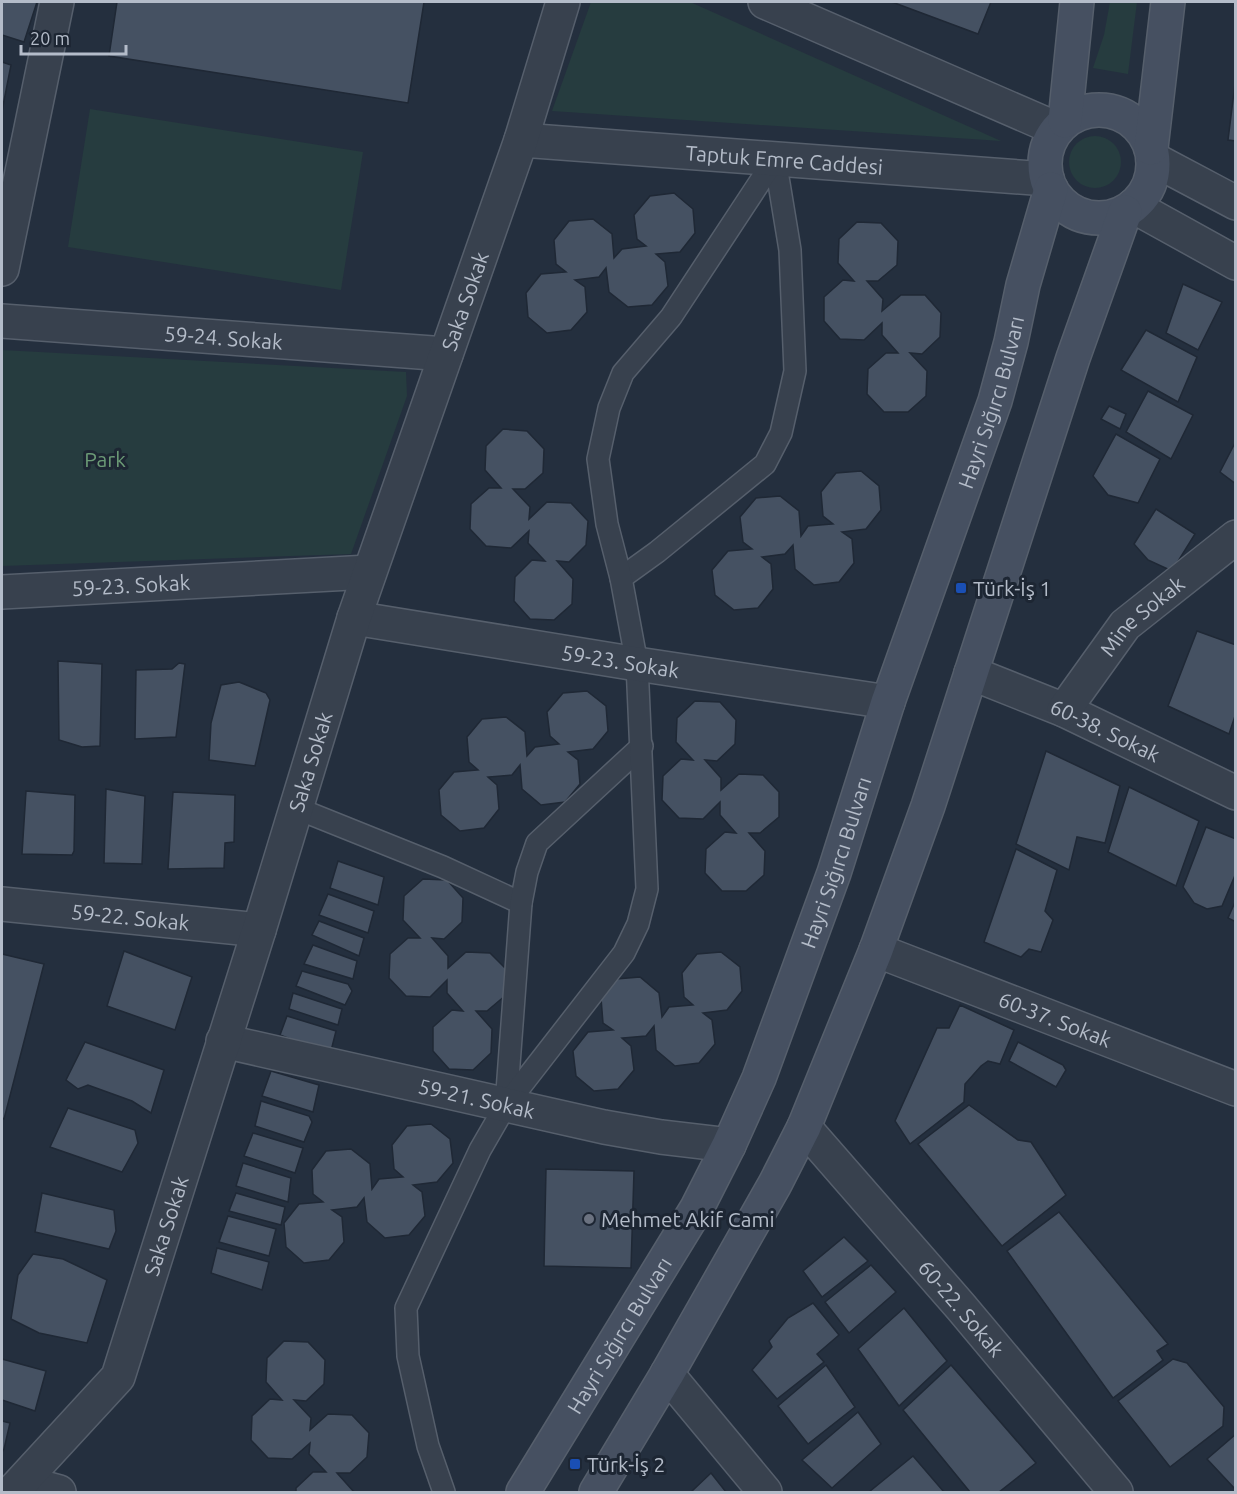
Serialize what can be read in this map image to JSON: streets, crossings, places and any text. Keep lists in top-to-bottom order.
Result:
{
  "streets": {
    "street": [
      "Taptuk Emre Caddesi",
      "Saka Sokak",
      "59-24. Sokak",
      "Hayri Sığırcı Bulvarı",
      "59-23. Sokak",
      "Mine Sokak",
      "60-38. Sokak",
      "59-22. Sokak",
      "60-37. Sokak",
      "59-21. Sokak",
      "60-22. Sokak"
    ]
  },
  "crossings": [
    ["Taptuk Emre Caddesi", "Saka Sokak"],
    ["Taptuk Emre Caddesi", "Hayri Sığırcı Bulvarı"],
    ["Saka Sokak", "59-24. Sokak"],
    ["Saka Sokak", "59-23. Sokak"],
    ["Saka Sokak", "59-22. Sokak"],
    ["Saka Sokak", "59-21. Sokak"],
    ["Hayri Sığırcı Bulvarı", "59-23. Sokak"],
    ["Hayri Sığırcı Bulvarı", "59-21. Sokak"],
    ["Mine Sokak", "60-38. Sokak"]
  ],
  "parks": ["Park"],
  "places": {
    "transit": ["Türk-İş 1", "Türk-İş 2"],
    "other": ["Mehmet Akif Cami"]
  },
  "scale_bar": "20 m"
}
